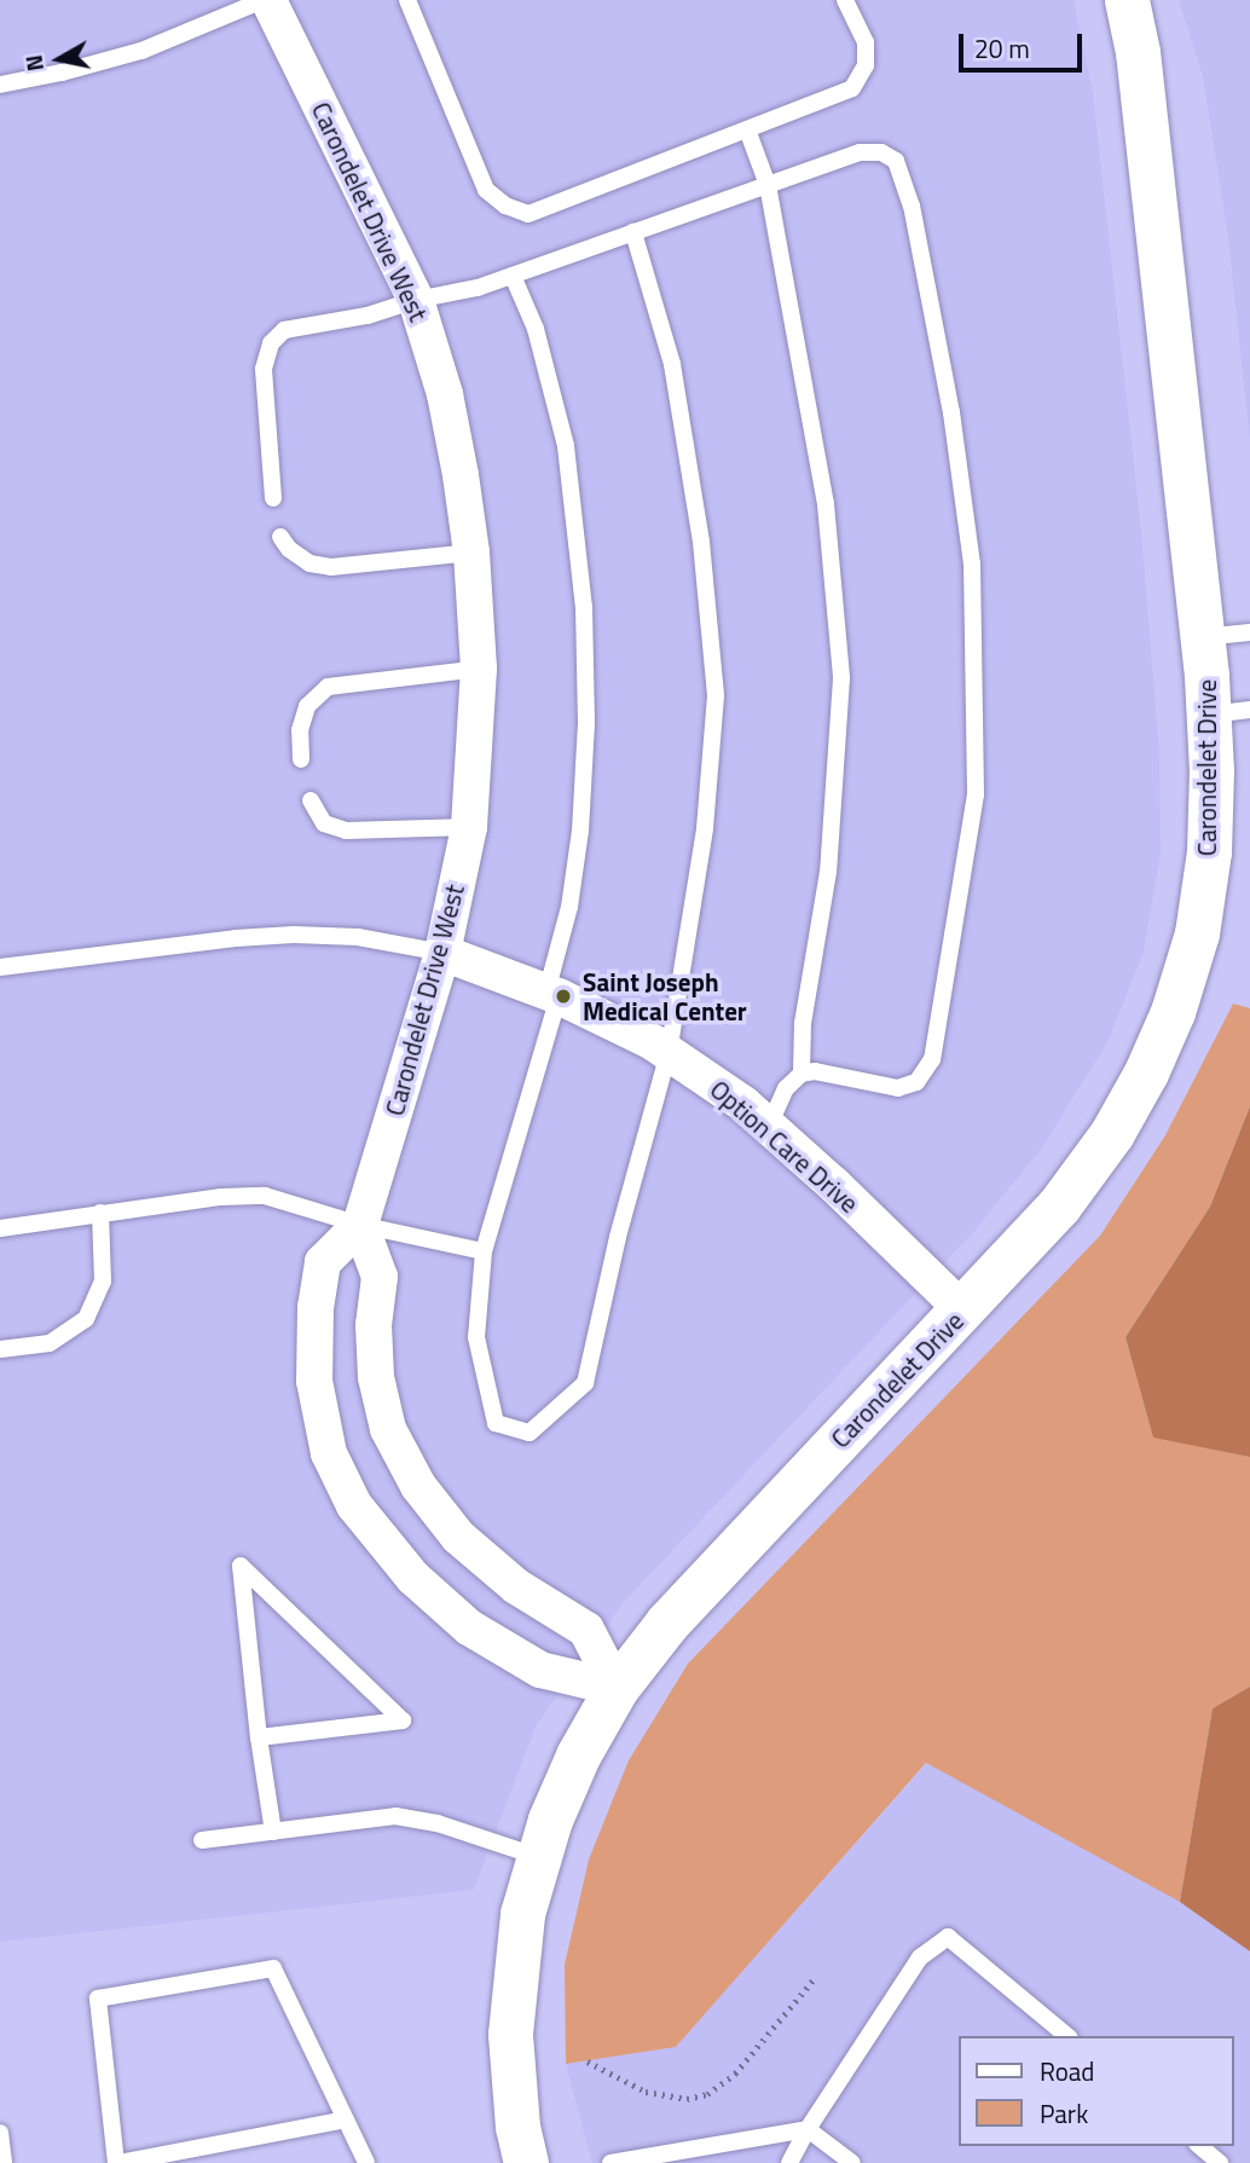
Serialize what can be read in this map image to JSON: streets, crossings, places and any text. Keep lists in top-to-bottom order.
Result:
{
  "streets": {
    "street": ["Carondelet Drive West", "Carondelet Drive", "Option Care Drive"]
  },
  "crossings": [
    ["Carondelet Drive West", "Carondelet Drive"],
    ["Carondelet Drive West", "Option Care Drive"],
    ["Carondelet Drive", "Option Care Drive"]
  ],
  "places": ["Saint Joseph Medical Center"],
  "legend": ["Road", "Park"],
  "scale_bar": "20 m",
  "north": "left"
}
